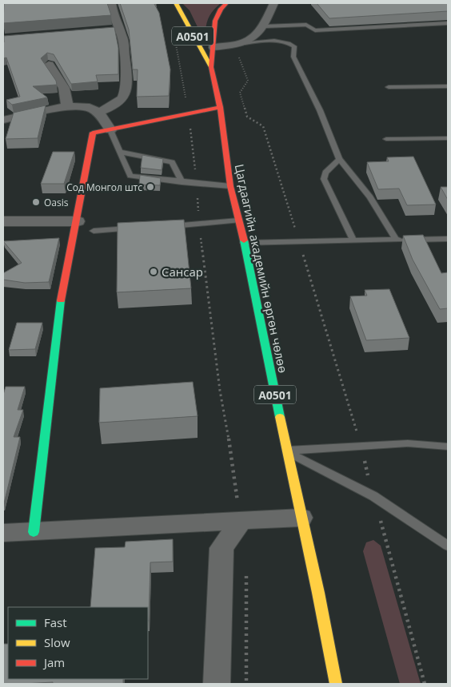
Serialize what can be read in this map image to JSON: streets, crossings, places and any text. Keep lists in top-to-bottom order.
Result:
{
  "streets": {
    "main road": ["A0501", "Цагдаагийн академийн өргөн чөлөө"]
  },
  "places": ["Сод Монгол штс", "Oasis", "Сансар"],
  "legend": ["Fast", "Slow", "Jam"]
}
